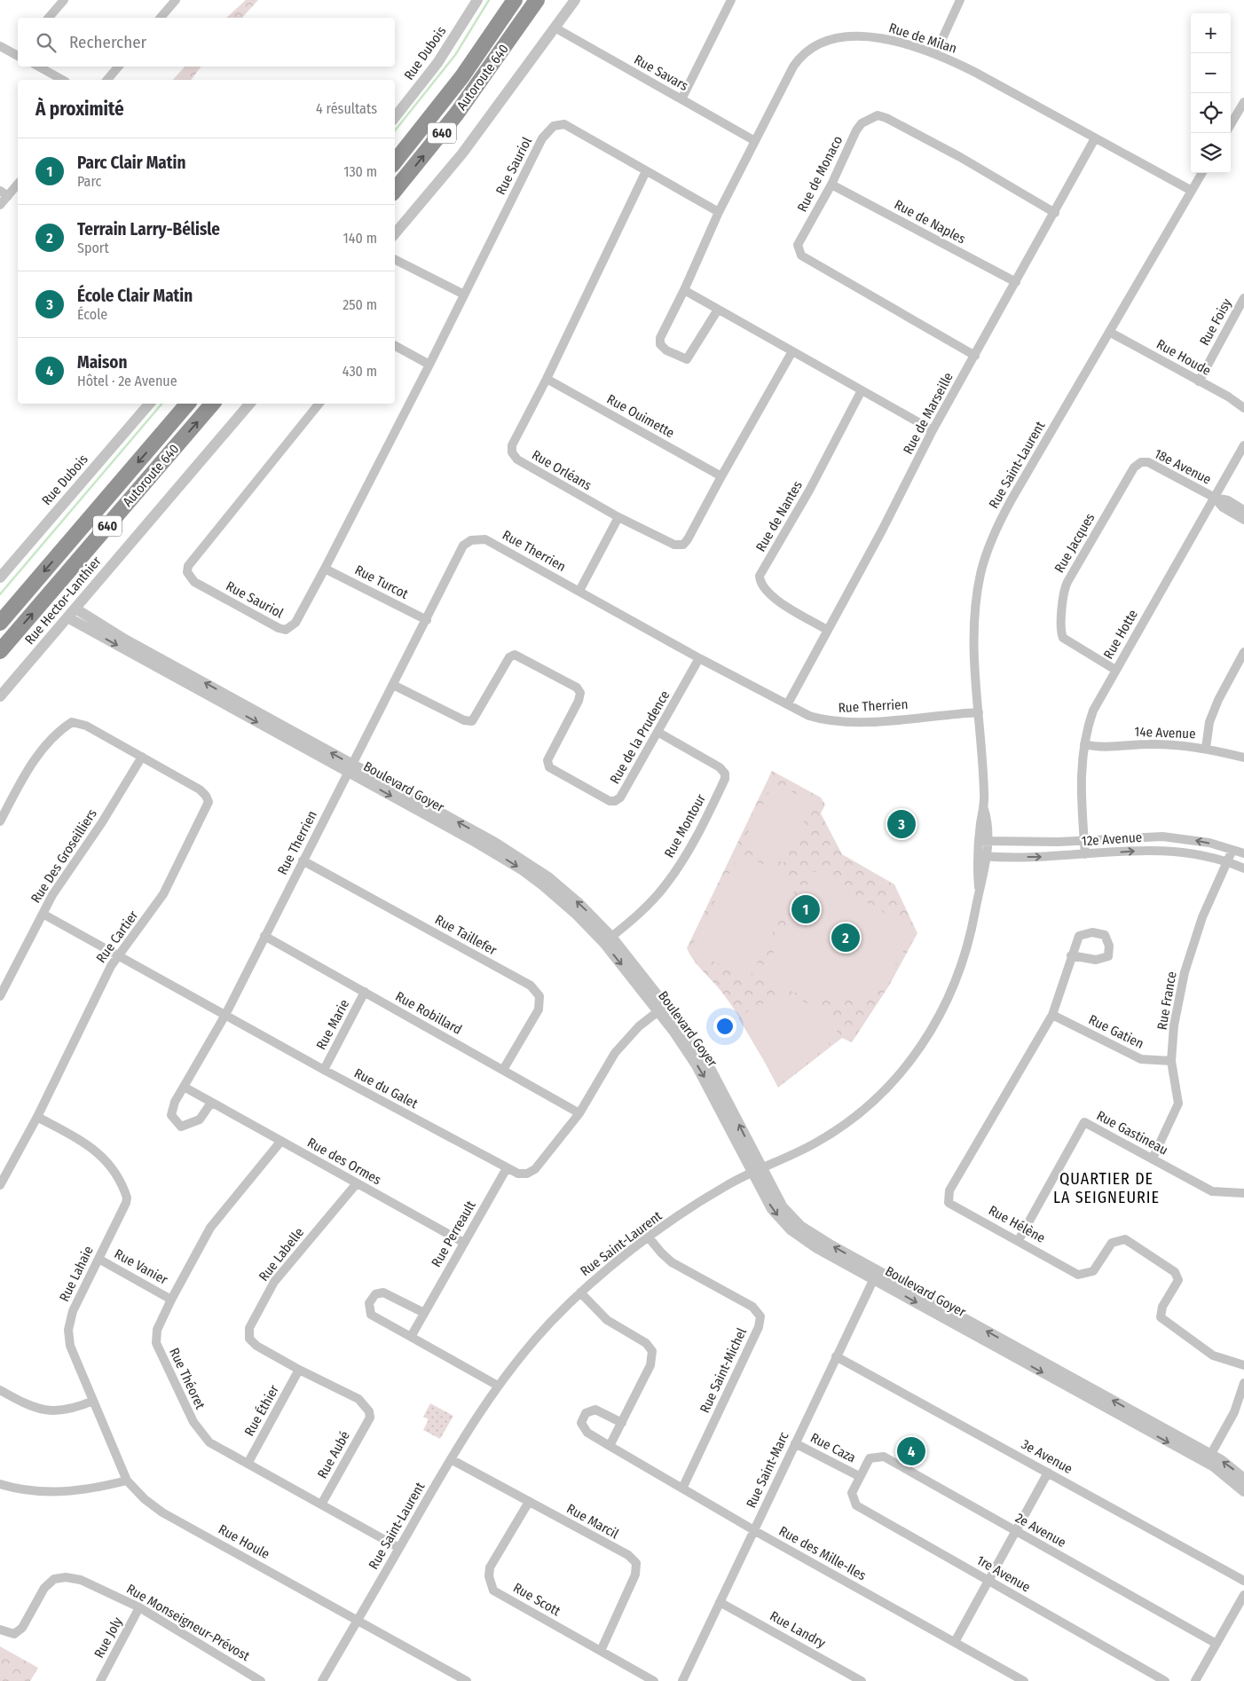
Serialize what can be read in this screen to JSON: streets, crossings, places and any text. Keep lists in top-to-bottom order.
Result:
{
  "streets": {
    "highway": ["Autoroute 640", "640"],
    "street": [
      "Rue de Milan",
      "Rue Dubois",
      "Rue Savars",
      "Rue Sauriol",
      "Rue de Monaco",
      "Rue de Naples",
      "Rue Foisy",
      "Rue Houde",
      "Rue de Marseille",
      "Rue Ouimette",
      "Rue Saint-Laurent",
      "18e Avenue",
      "Rue Orléans",
      "Rue de Nantes",
      "Rue Jacques",
      "Rue Therrien",
      "Rue Turcot",
      "Rue Hector-Lanthier",
      "Rue Hotte",
      "14e Avenue",
      "Rue de la Prudence",
      "Boulevard Goyer",
      "Rue Montour",
      "12e Avenue",
      "Rue Des Groseilliers",
      "Rue Taillefer",
      "Rue Cartier",
      "Rue France",
      "Rue Robillard",
      "Rue Marie",
      "Rue Gatien",
      "Rue du Galet",
      "Rue Gastineau",
      "Rue des Ormes",
      "Rue Hélène",
      "Rue Perreault",
      "Rue Labelle",
      "Rue Vanier",
      "Rue Lahaie",
      "Rue Saint-Michel",
      "Rue Théoret",
      "Rue Éthier",
      "Rue Caza",
      "Rue Aubé",
      "3e Avenue",
      "Rue Saint-Marc",
      "Rue Marcil",
      "2e Avenue",
      "Rue Houle",
      "Rue des Mille-Iles",
      "1re Avenue",
      "Rue Scott",
      "Rue Monseigneur-Prévost",
      "Rue Landry",
      "Rue Joly"
    ]
  },
  "crossings": [
    ["Rue de Milan", "Rue Savars"],
    ["Rue de Milan", "Rue Sauriol"],
    ["Rue de Milan", "Rue de Marseille"],
    ["Rue de Milan", "Rue Saint-Laurent"],
    ["Rue Sauriol", "Rue Orléans"],
    ["Rue Sauriol", "Rue Turcot"],
    ["Rue de Monaco", "Rue de Naples"],
    ["Rue de Monaco", "Rue de Marseille"],
    ["Rue de Naples", "Rue de Marseille"],
    ["Rue Foisy", "Rue Houde"],
    ["Rue Houde", "Rue Saint-Laurent"],
    ["Rue de Marseille", "Rue de Nantes"],
    ["Rue de Marseille", "Rue Therrien"],
    ["Rue Ouimette", "Rue Orléans"],
    ["Rue Saint-Laurent", "Rue Therrien"],
    ["Rue Saint-Laurent", "Boulevard Goyer"],
    ["Rue Saint-Laurent", "12e Avenue"],
    ["Rue Saint-Laurent", "Rue Saint-Michel"],
    ["Rue Saint-Laurent", "Rue Théoret"],
    ["Rue Saint-Laurent", "Rue Marcil"],
    ["Rue Saint-Laurent", "Rue Houle"],
    ["18e Avenue", "Rue Jacques"],
    ["18e Avenue", "Rue Hotte"],
    ["Rue Jacques", "Rue Hotte"],
    ["Rue Therrien", "Rue Turcot"],
    ["Rue Therrien", "Rue de la Prudence"],
    ["Rue Therrien", "Boulevard Goyer"],
    ["Rue Therrien", "Rue Taillefer"],
    ["Rue Therrien", "Rue Robillard"],
    ["Rue Therrien", "Rue du Galet"],
    ["Rue Hector-Lanthier", "Boulevard Goyer"],
    ["Rue Hotte", "14e Avenue"],
    ["Rue Hotte", "12e Avenue"],
    ["Rue de la Prudence", "Rue Montour"],
    ["Boulevard Goyer", "Rue Montour"],
    ["Boulevard Goyer", "Rue du Galet"],
    ["Boulevard Goyer", "Rue Saint-Marc"],
    ["12e Avenue", "Rue France"],
    ["Rue Des Groseilliers", "Rue Cartier"],
    ["Rue Des Groseilliers", "Rue du Galet"],
    ["Rue Taillefer", "Rue Robillard"],
    ["Rue Cartier", "Rue du Galet"],
    ["Rue Cartier", "Rue Lahaie"],
    ["Rue France", "Rue Gatien"],
    ["Rue France", "Rue Gastineau"],
    ["Rue Robillard", "Rue Marie"],
    ["Rue Robillard", "Rue du Galet"],
    ["Rue Marie", "Rue du Galet"],
    ["Rue Gatien", "Rue Hélène"],
    ["Rue du Galet", "Rue Perreault"],
    ["Rue Gastineau", "Rue Hélène"],
    ["Rue des Ormes", "Rue Perreault"],
    ["Rue des Ormes", "Rue Labelle"],
    ["Rue des Ormes", "Rue Théoret"],
    ["Rue Labelle", "Rue Éthier"],
    ["Rue Labelle", "Rue Aubé"],
    ["Rue Vanier", "Rue Lahaie"],
    ["Rue Vanier", "Rue Théoret"],
    ["Rue Lahaie", "Rue Houle"],
    ["Rue Saint-Michel", "Rue des Mille-Iles"],
    ["Rue Théoret", "Rue Éthier"],
    ["Rue Théoret", "Rue Aubé"],
    ["Rue Caza", "Rue Saint-Marc"],
    ["Rue Caza", "2e Avenue"],
    ["Rue Caza", "1re Avenue"],
    ["3e Avenue", "Rue Saint-Marc"],
    ["Rue Saint-Marc", "Rue des Mille-Iles"],
    ["Rue Saint-Marc", "Rue Landry"],
    ["Rue Marcil", "Rue Scott"],
    ["2e Avenue", "1re Avenue"],
    ["Rue Monseigneur-Prévost", "Rue Joly"]
  ],
  "districts": ["QUARTIER DE LA SEIGNEURIE"],
  "page": {
    "map_buttons": ["+", "−"],
    "search": "Rechercher",
    "heading": ["À proximité", "4 résultats"],
    "list": [
      {
        "mark": "1",
        "name": "Parc Clair Matin",
        "note": "Parc",
        "value": "130 m"
      },
      {
        "mark": "2",
        "name": "Terrain Larry-Bélisle",
        "note": "Sport",
        "value": "140 m"
      },
      {
        "mark": "3",
        "name": "École Clair Matin",
        "note": "École",
        "value": "250 m"
      },
      {
        "mark": "4",
        "name": "Maison",
        "note": "Hôtel · 2e Avenue",
        "value": "430 m"
      }
    ],
    "pins": [
      "3",
      "1",
      "2",
      "4"
    ]
  }
}
